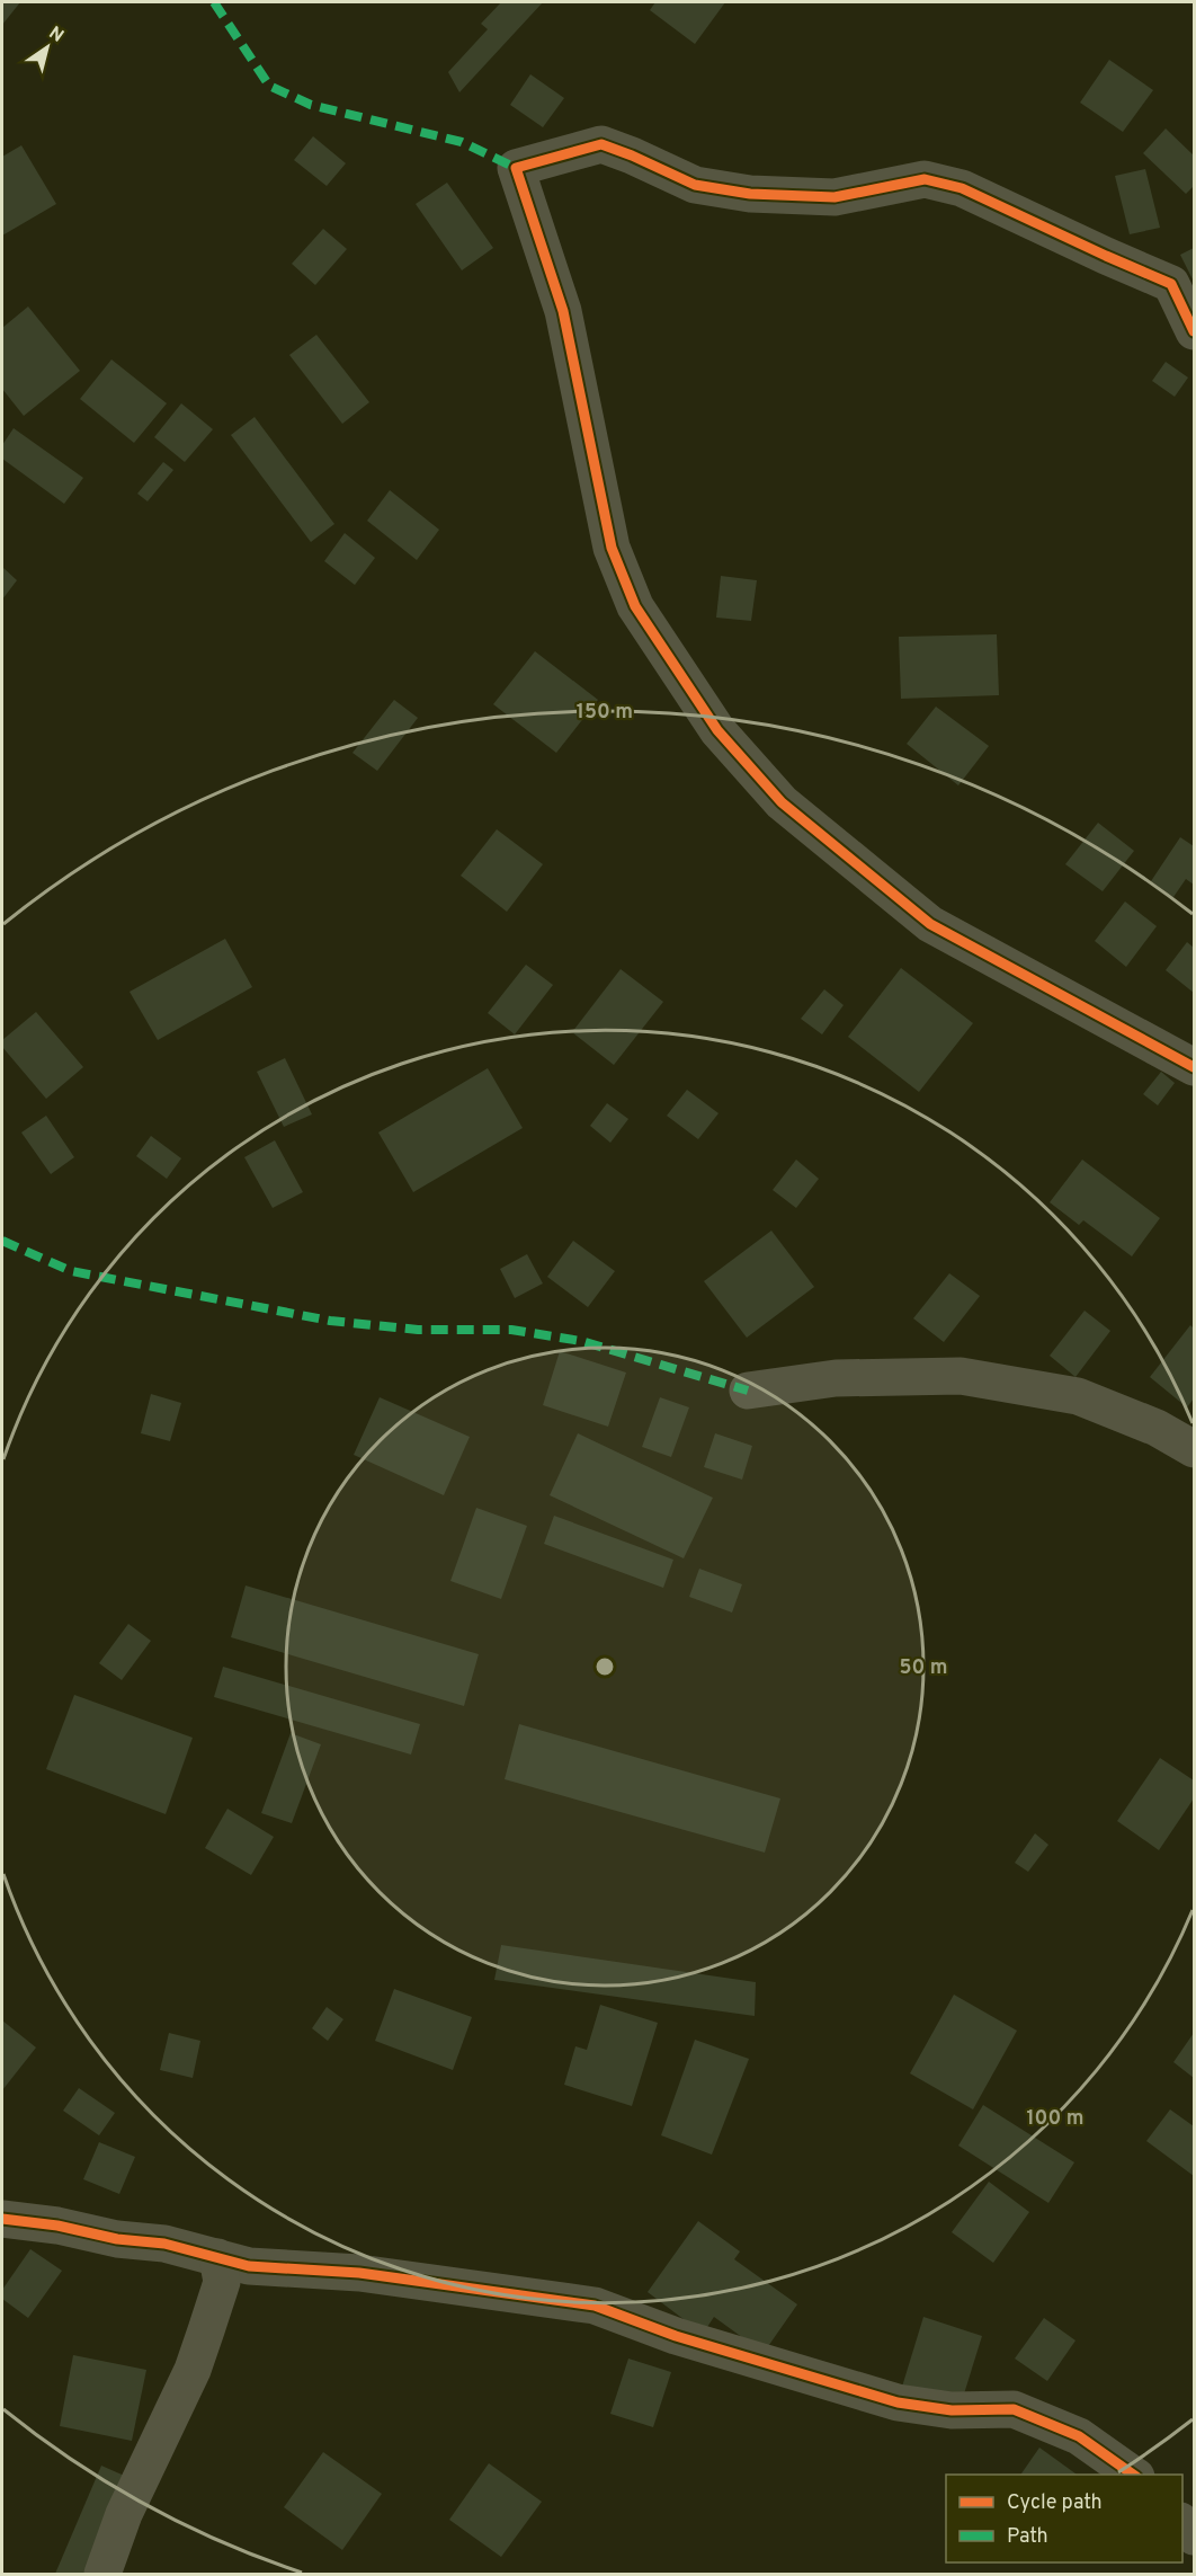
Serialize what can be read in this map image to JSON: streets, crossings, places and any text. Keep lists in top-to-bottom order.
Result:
{
  "legend": ["Cycle path", "Path"],
  "north": "top right",
  "rings": ["150 m", "50 m", "100 m"]
}
